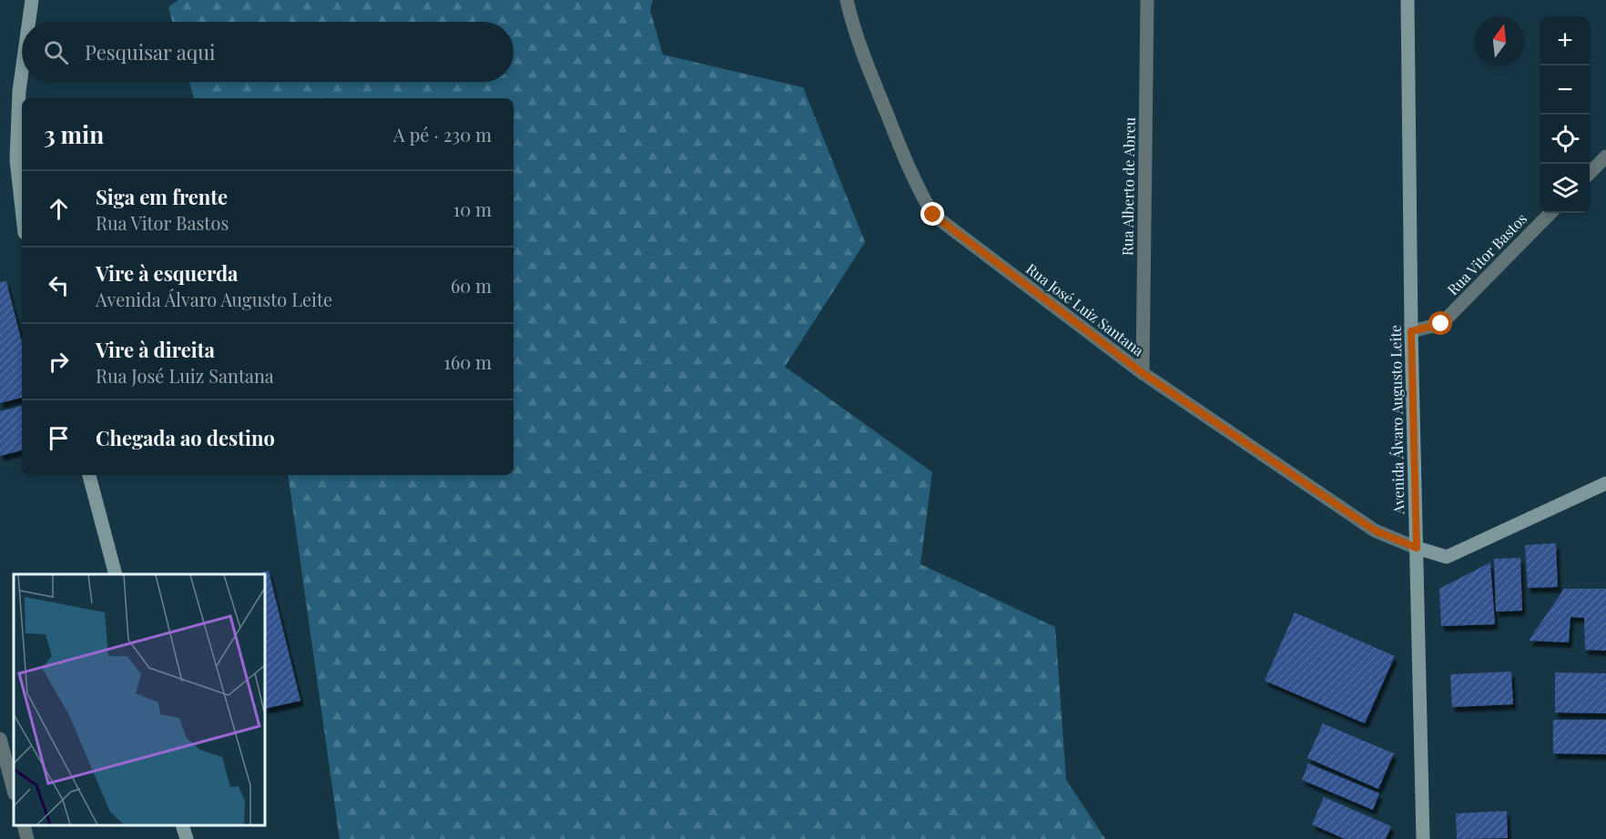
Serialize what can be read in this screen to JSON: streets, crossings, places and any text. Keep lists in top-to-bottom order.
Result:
{
  "streets": {
    "street": [
      "Rua Alberto de Abreu",
      "Rua Vitor Bastos",
      "Rua José Luiz Santana",
      "Avenida Álvaro Augusto Leite"
    ]
  },
  "crossings": [
    ["Rua Alberto de Abreu", "Rua José Luiz Santana"],
    ["Rua Vitor Bastos", "Avenida Álvaro Augusto Leite"],
    ["Rua José Luiz Santana", "Avenida Álvaro Augusto Leite"]
  ],
  "north": "top",
  "page": {
    "map_buttons": ["+", "−"],
    "search": "Pesquisar aqui",
    "heading": ["3 min", "A pé · 230 m"],
    "list": [
      ["Siga em frente", "Rua Vitor Bastos", "10 m"],
      ["Vire à esquerda", "Avenida Álvaro Augusto Leite", "60 m"],
      ["Vire à direita", "Rua José Luiz Santana", "160 m"],
      "Chegada ao destino"
    ]
  }
}
